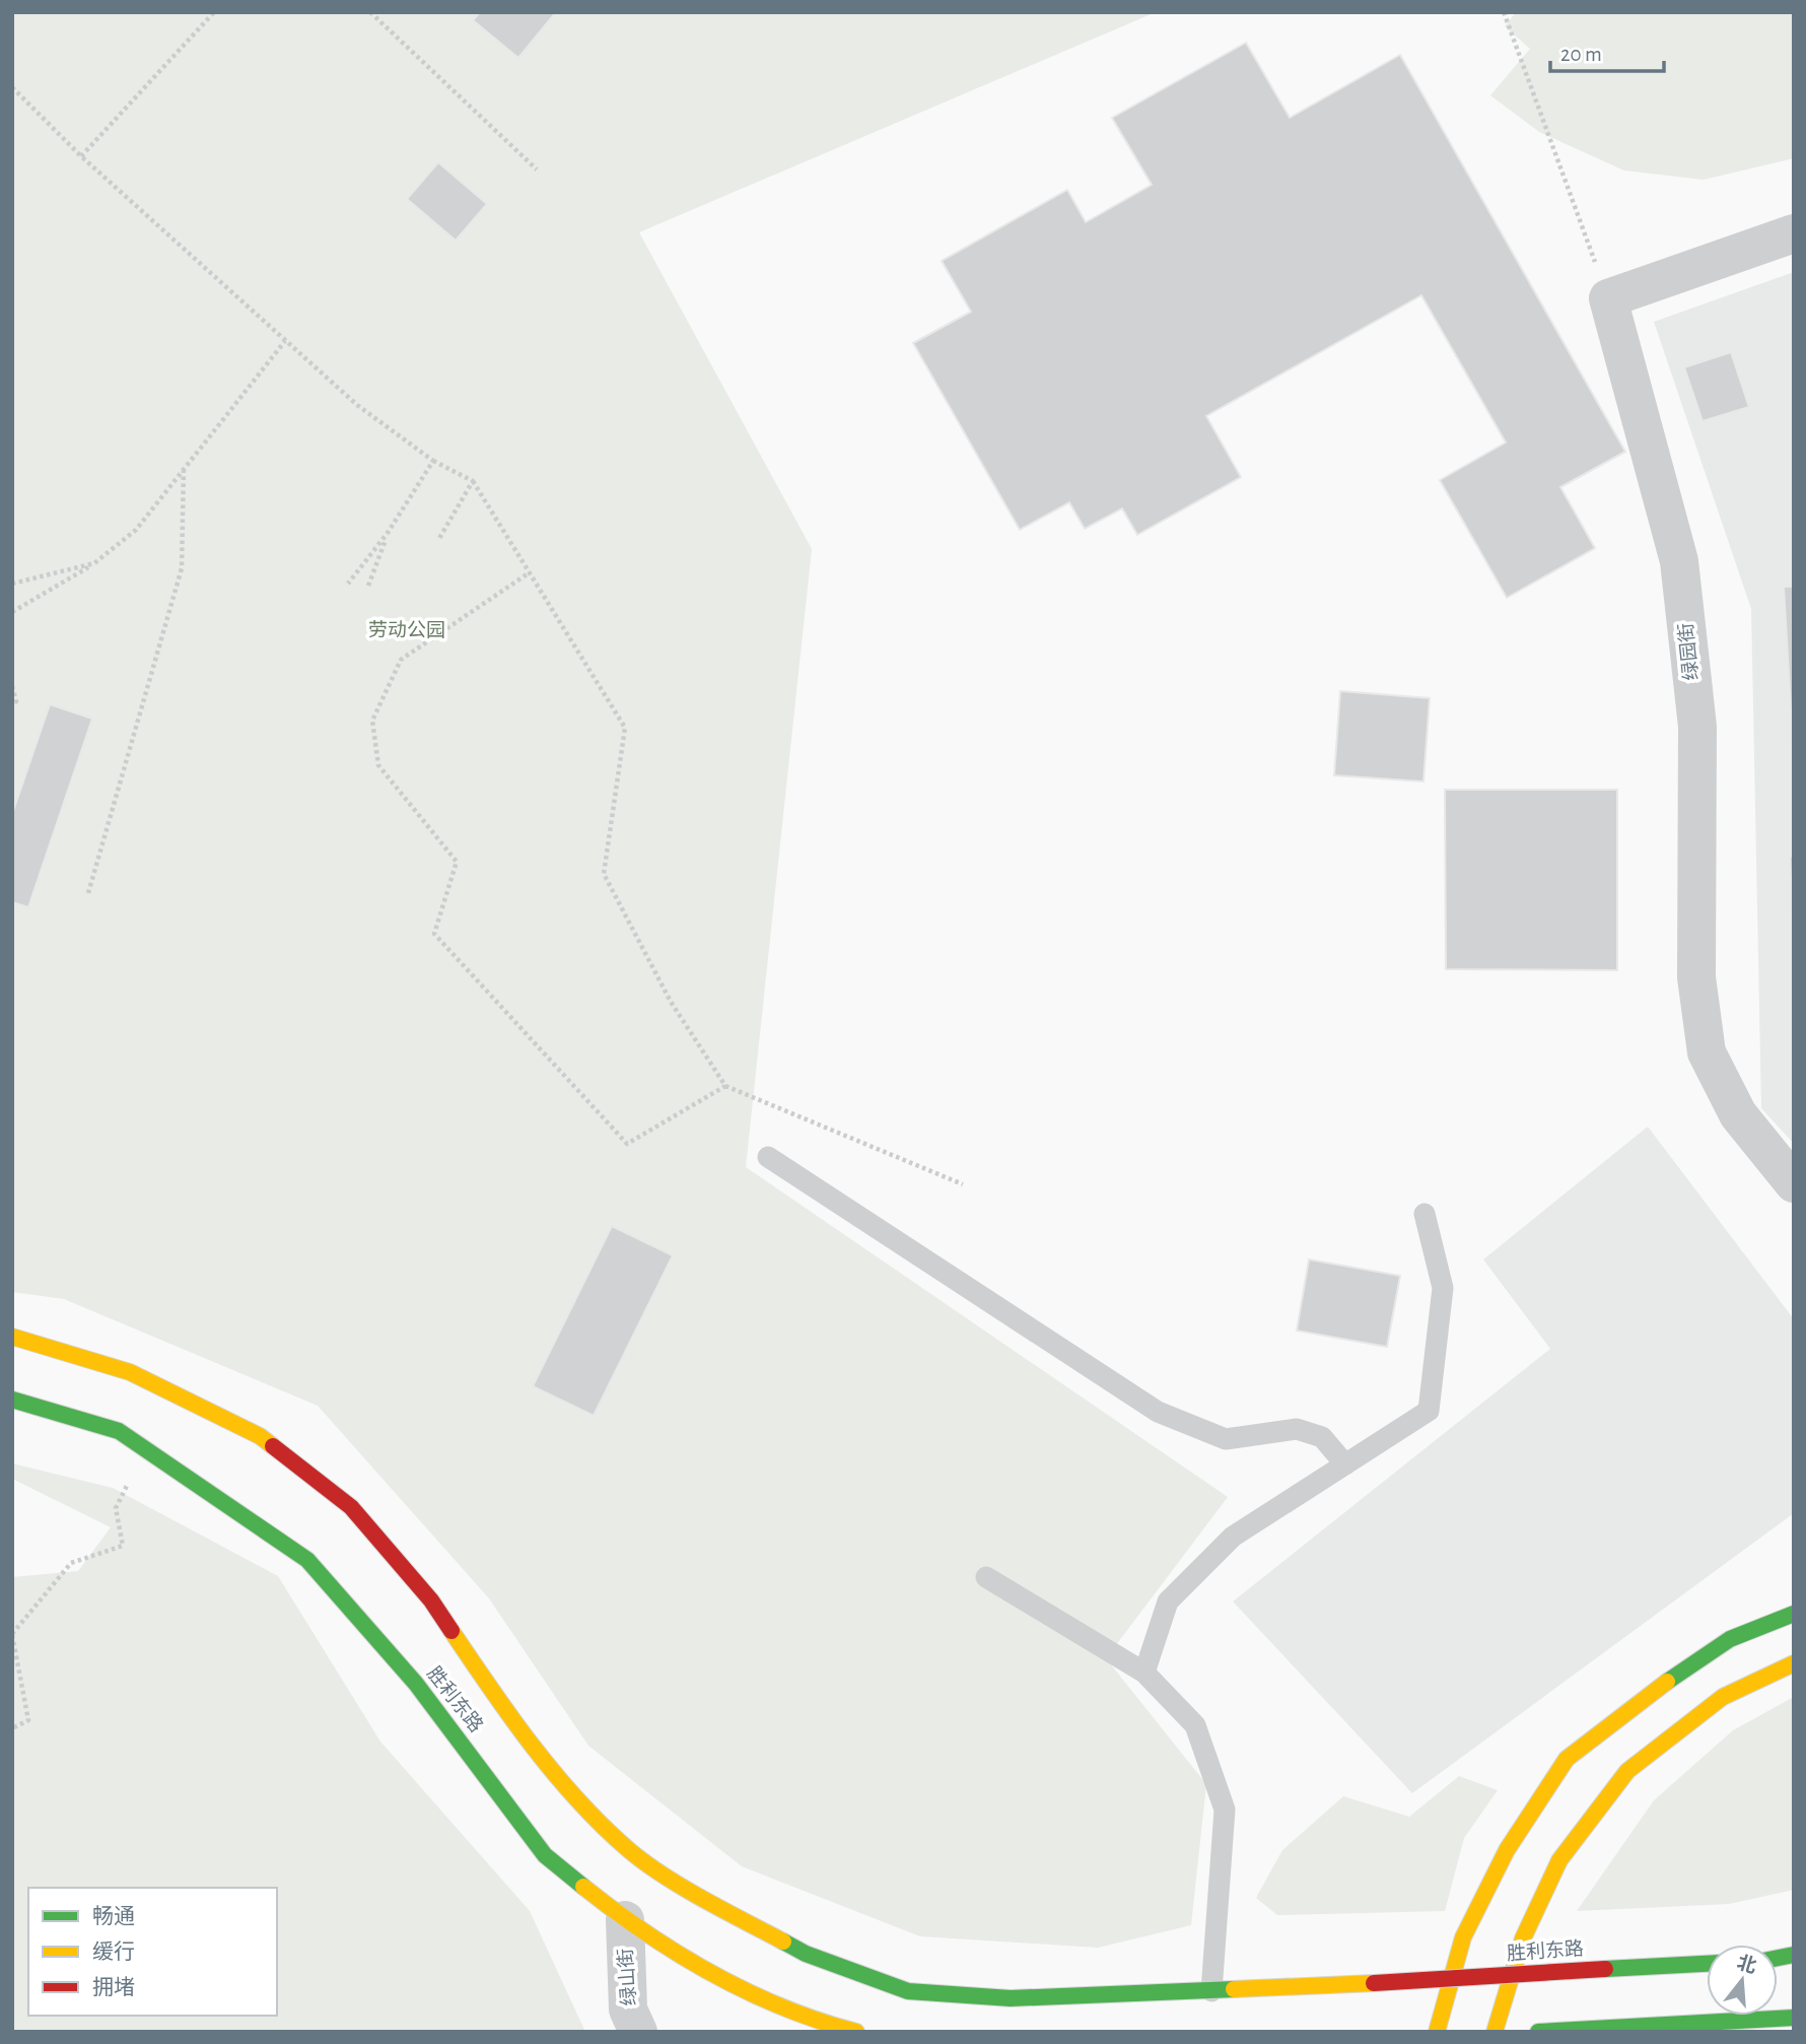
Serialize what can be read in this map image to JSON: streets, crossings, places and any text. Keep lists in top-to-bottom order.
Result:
{
  "streets": {
    "main road": ["胜利东路"],
    "street": ["绿园街", "绿山街"]
  },
  "crossings": [
    ["胜利东路", "绿山街"]
  ],
  "parks": ["劳动公园"],
  "legend": ["畅通", "缓行", "拥堵"],
  "scale_bar": "20 m",
  "north": "top"
}
